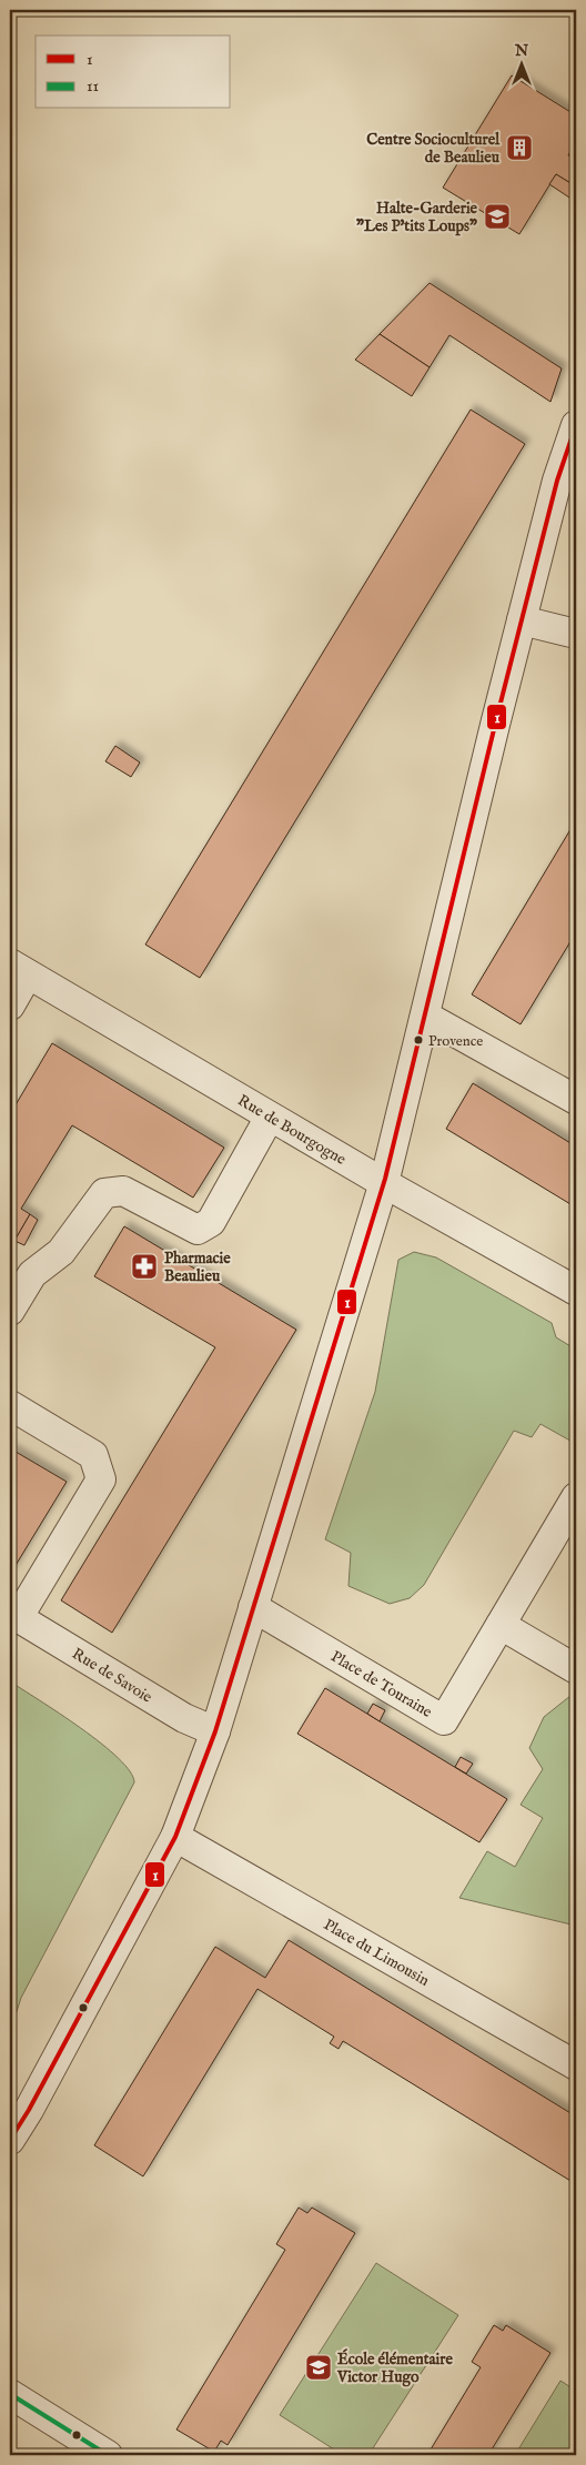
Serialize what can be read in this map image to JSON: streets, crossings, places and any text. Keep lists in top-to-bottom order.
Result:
{
  "streets": {
    "street": [
      "Rue de Bourgogne",
      "Rue de Savoie",
      "Place de Touraine",
      "Place du Limousin"
    ]
  },
  "places": {
    "building": ["Centre Socioculturel de Beaulieu"],
    "school or university": ["Halte-Garderie \"Les P'tits Loups\"", "École élémentaire Victor Hugo"],
    "other": ["Provence"],
    "pharmacy": ["Pharmacie Beaulieu"]
  },
  "lines": ["transit line 1", "transit line 11"],
  "legend": ["1", "11"],
  "north": "top"
}
